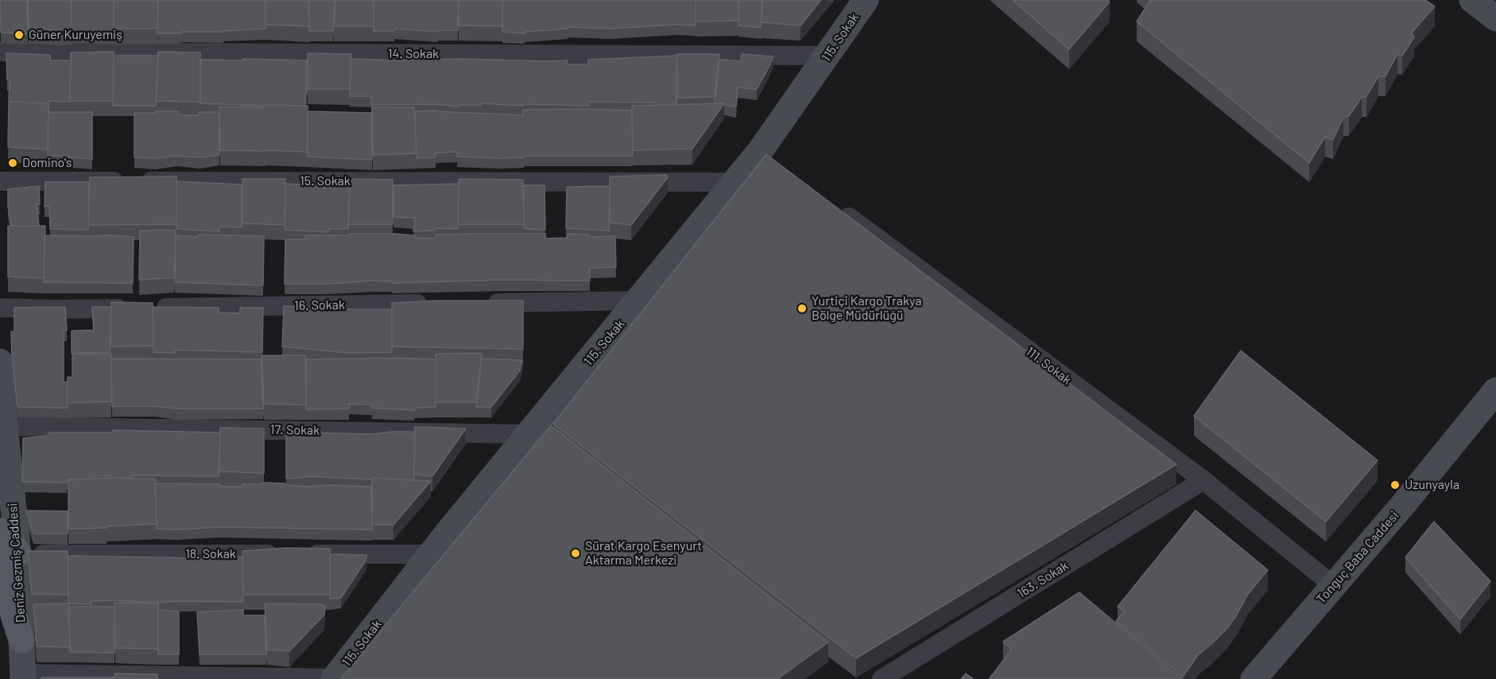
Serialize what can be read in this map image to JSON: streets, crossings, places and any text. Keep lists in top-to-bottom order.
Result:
{
  "streets": {
    "street": [
      "115. Sokak",
      "14. Sokak",
      "15. Sokak",
      "16. Sokak",
      "111. Sokak",
      "17. Sokak",
      "18. Sokak",
      "Tonguç Baba Caddesi",
      "Deniz Gezmiş Caddesi",
      "163. Sokak"
    ]
  },
  "crossings": [
    ["115. Sokak", "14. Sokak"],
    ["115. Sokak", "15. Sokak"],
    ["115. Sokak", "17. Sokak"],
    ["115. Sokak", "18. Sokak"],
    ["111. Sokak", "Tonguç Baba Caddesi"],
    ["111. Sokak", "163. Sokak"],
    ["17. Sokak", "Deniz Gezmiş Caddesi"],
    ["18. Sokak", "Deniz Gezmiş Caddesi"]
  ],
  "places": [
    "Güner Kuruyemiş",
    "Domino's",
    "Yurtiçi Kargo Trakya Bölge Müdürlüğü",
    "Uzunyayla",
    "Sürat Kargo Esenyurt Aktarma Merkezi"
  ]
}
